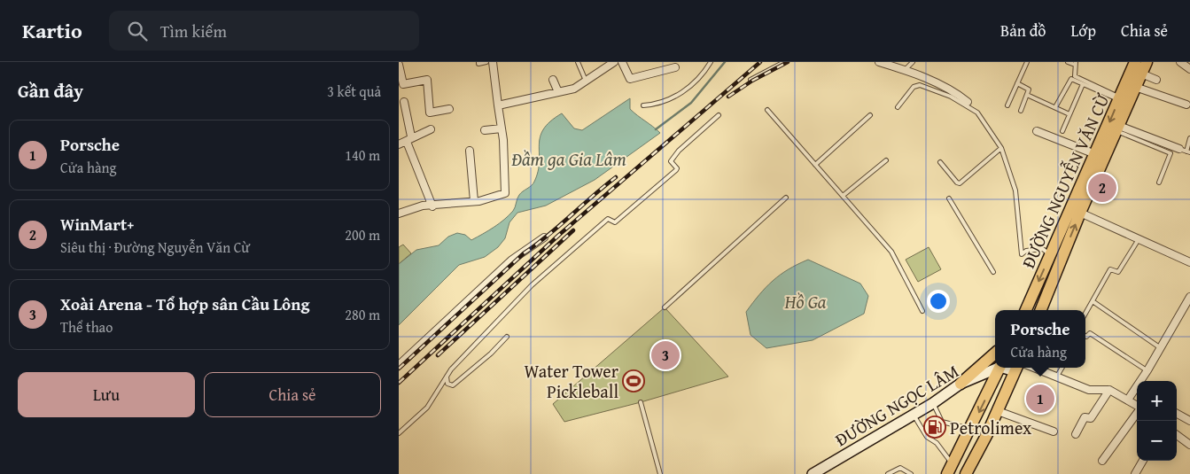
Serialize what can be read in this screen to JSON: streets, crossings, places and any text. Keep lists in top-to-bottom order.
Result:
{
  "streets": {
    "main road": ["ĐƯỜNG NGUYỄN VĂN CỪ", "ĐƯỜNG NGỌC LÂM"]
  },
  "water": ["Đầm ga Gia Lâm", "Hồ Ga"],
  "places": {
    "sports": ["Water Tower Pickleball"],
    "fuel station": ["Petrolimex"]
  },
  "page": {
    "header": "Kartio",
    "search": "Tìm kiếm",
    "nav": ["Bản đồ", "Lớp", "Chia sẻ"],
    "heading": ["Gần đây", "3 kết quả"],
    "list": [
      {
        "mark": "1",
        "name": "Porsche",
        "note": "Cửa hàng",
        "value": "140 m"
      },
      {
        "mark": "2",
        "name": "WinMart+",
        "note": "Siêu thị · Đường Nguyễn Văn Cừ",
        "value": "200 m"
      },
      {
        "mark": "3",
        "name": "Xoài Arena - Tổ hợp sân Cầu Lông",
        "note": "Thể thao",
        "value": "280 m"
      }
    ],
    "pins": ["2", "3", "1"],
    "popup": ["Porsche", "Cửa hàng"],
    "buttons": ["Lưu", "Chia sẻ"],
    "map_buttons": ["+", "−"]
  }
}
